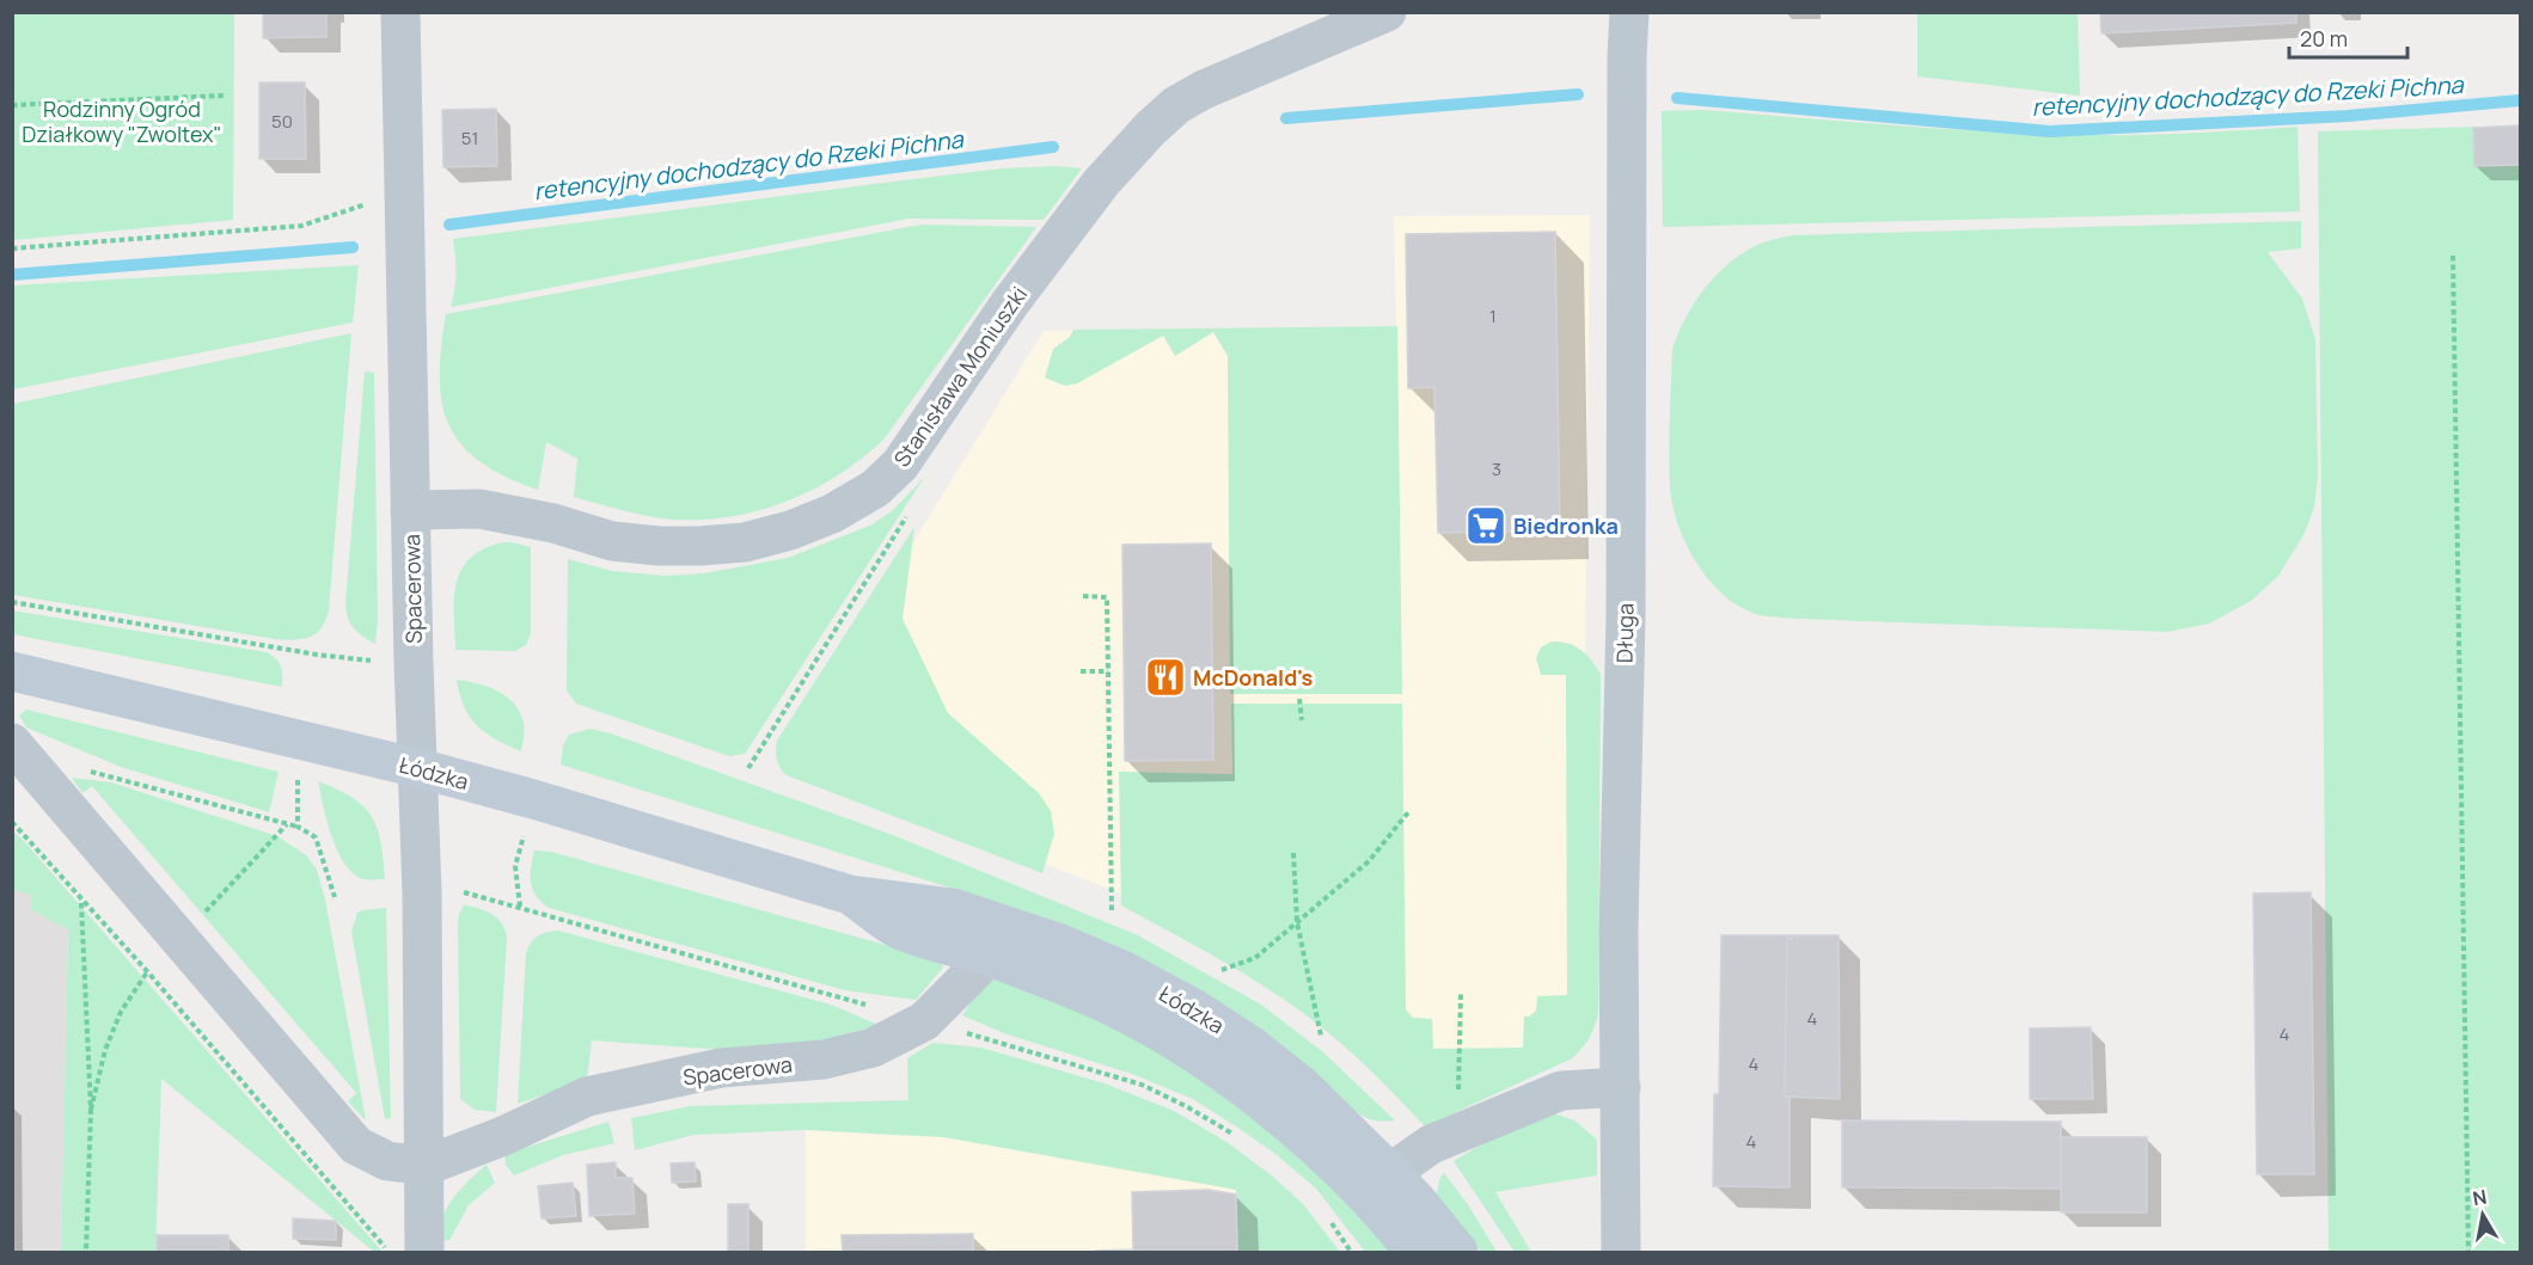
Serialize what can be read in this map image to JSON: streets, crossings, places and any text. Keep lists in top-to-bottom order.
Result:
{
  "streets": {
    "main road": ["Łódzka"],
    "street": ["Stanisława Moniuszki", "Spacerowa", "Długa"]
  },
  "crossings": [
    ["Stanisława Moniuszki", "Spacerowa"],
    ["Spacerowa", "Łódzka"]
  ],
  "water": ["retencyjny dochodzący do Rzeki Pichna"],
  "parks": ["Rodzinny Ogród Działkowy \"Zwoltex\""],
  "places": {
    "supermarket": ["Biedronka"],
    "restaurant": ["McDonald's"]
  },
  "house_numbers": [
    "50",
    "51",
    "1",
    "3",
    "4",
    "4",
    "4",
    "4"
  ],
  "scale_bar": "20 m",
  "north": "top"
}
